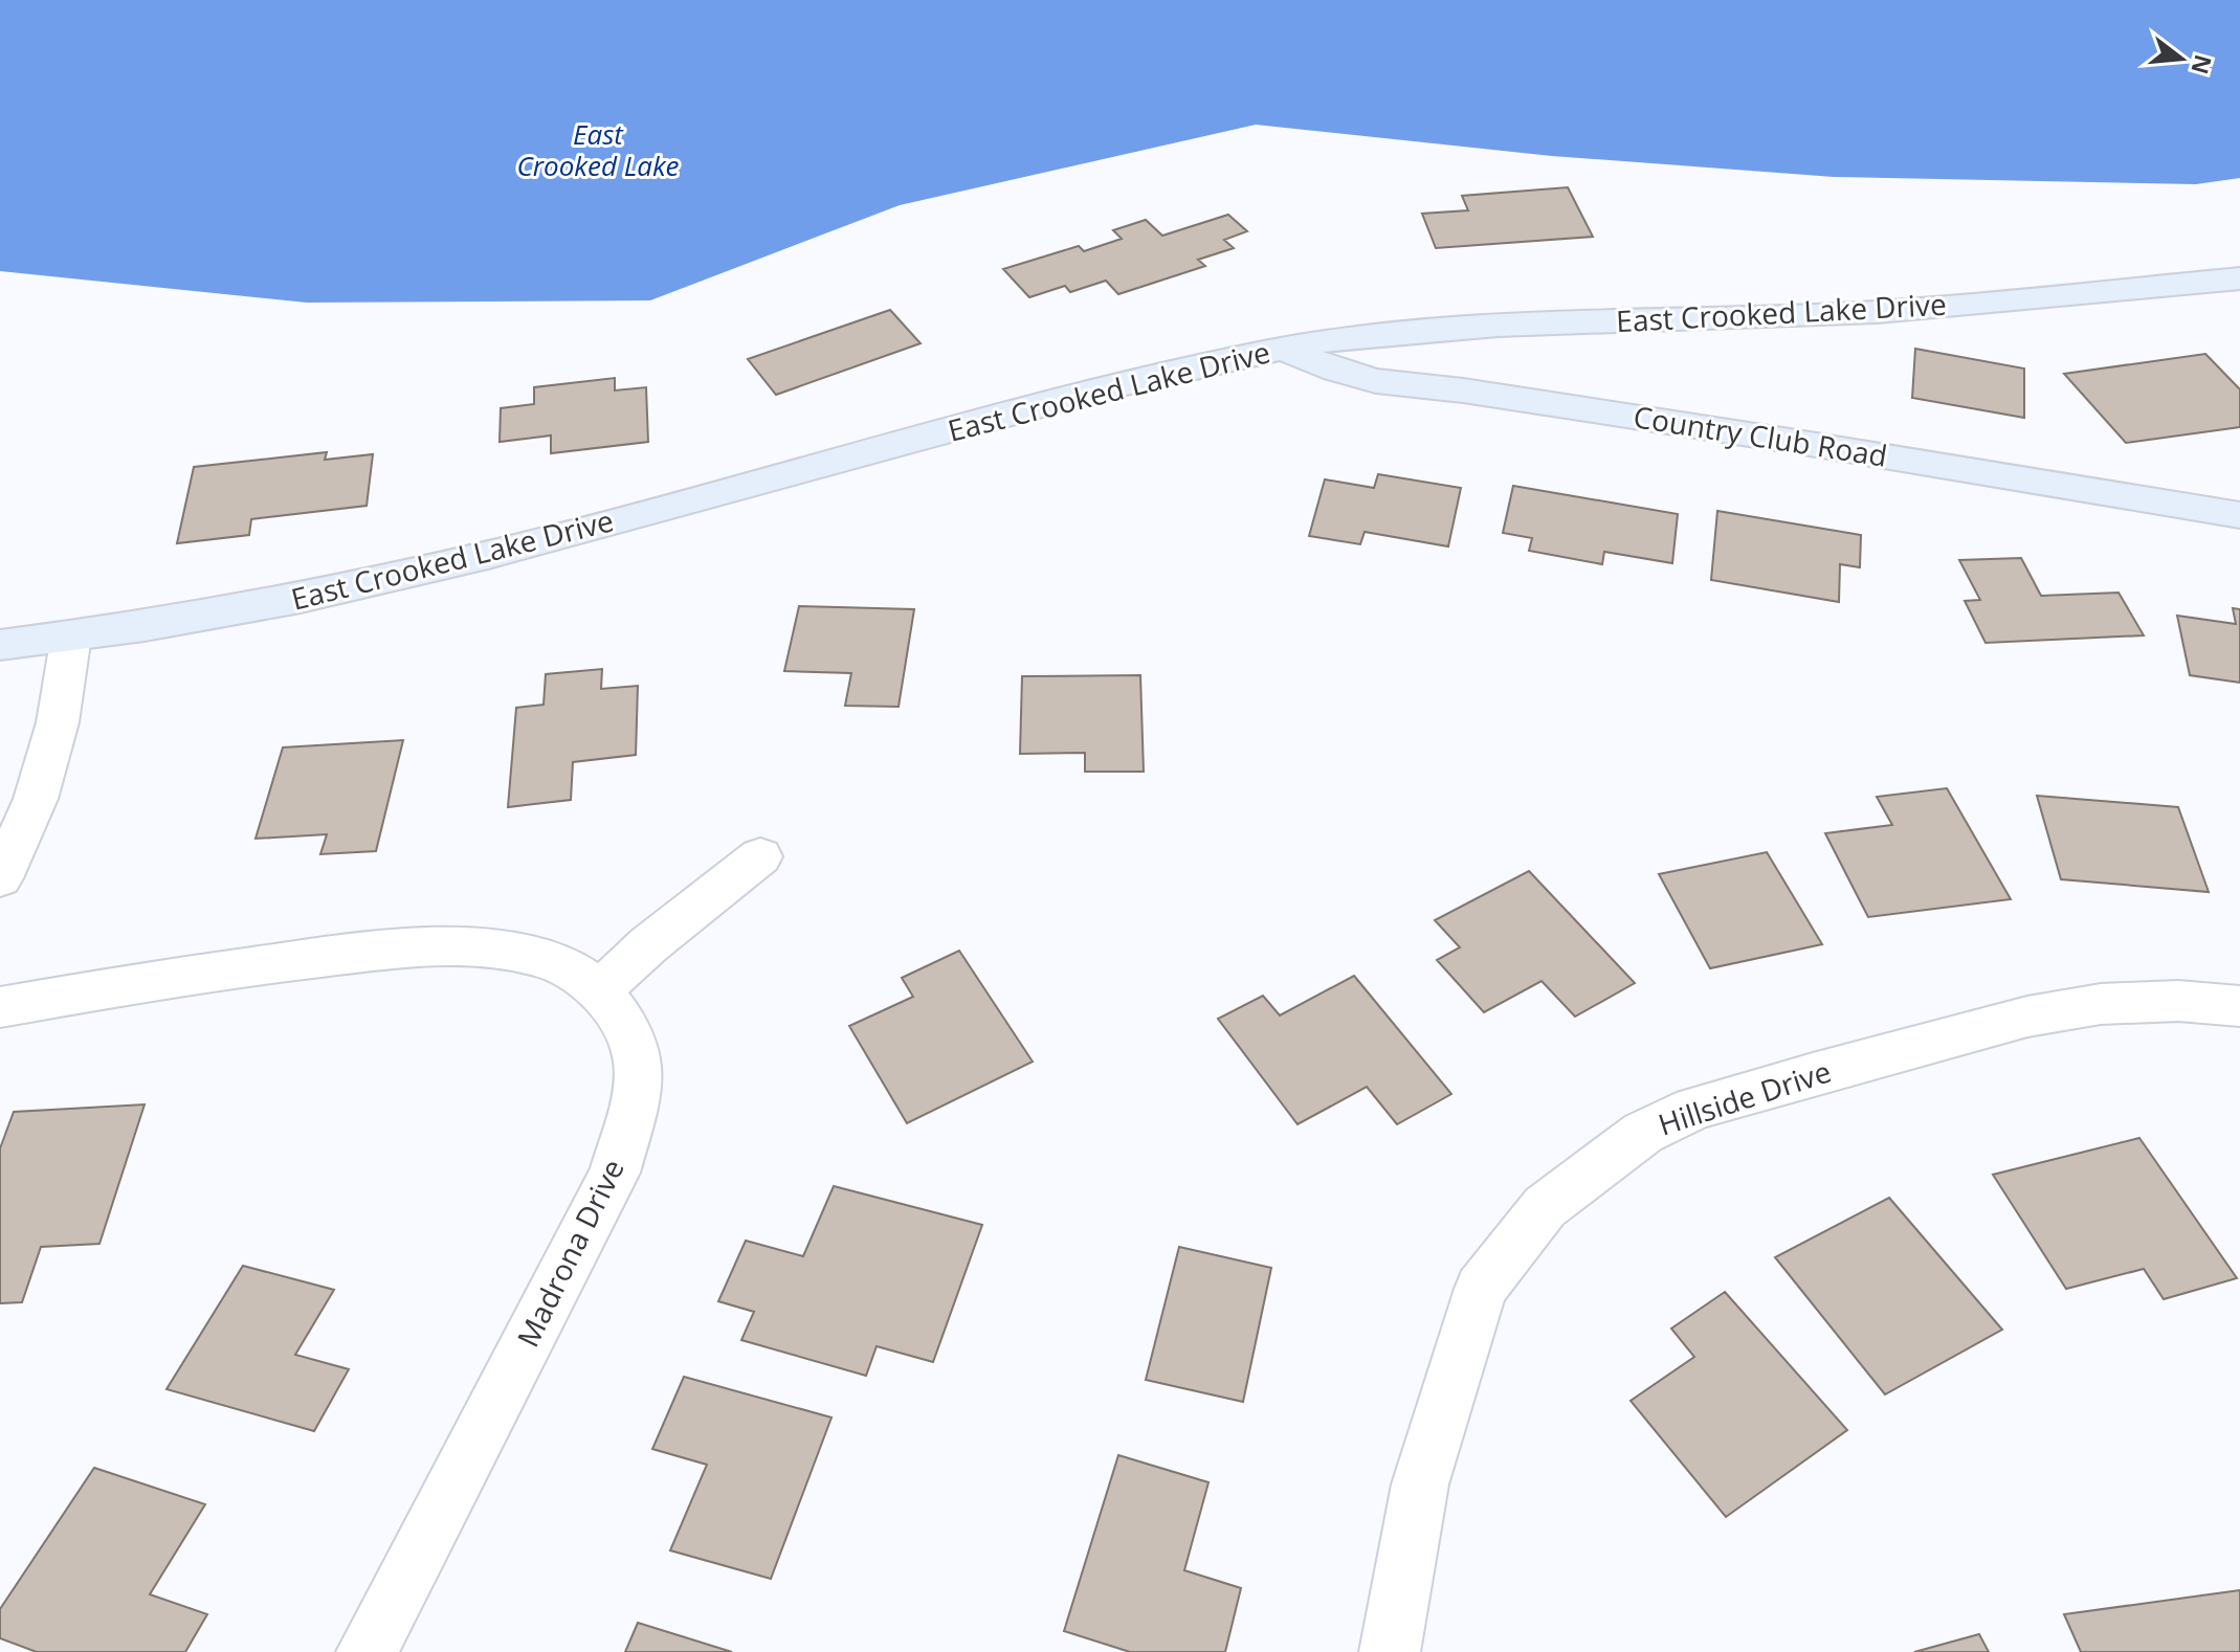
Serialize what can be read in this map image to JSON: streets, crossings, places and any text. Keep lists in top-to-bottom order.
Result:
{
  "streets": {
    "street": [
      "East Crooked Lake Drive",
      "Country Club Road",
      "Hillside Drive",
      "Madrona Drive"
    ]
  },
  "crossings": [
    ["East Crooked Lake Drive", "Country Club Road"]
  ],
  "water": ["East Crooked Lake"],
  "north": "right"
}
